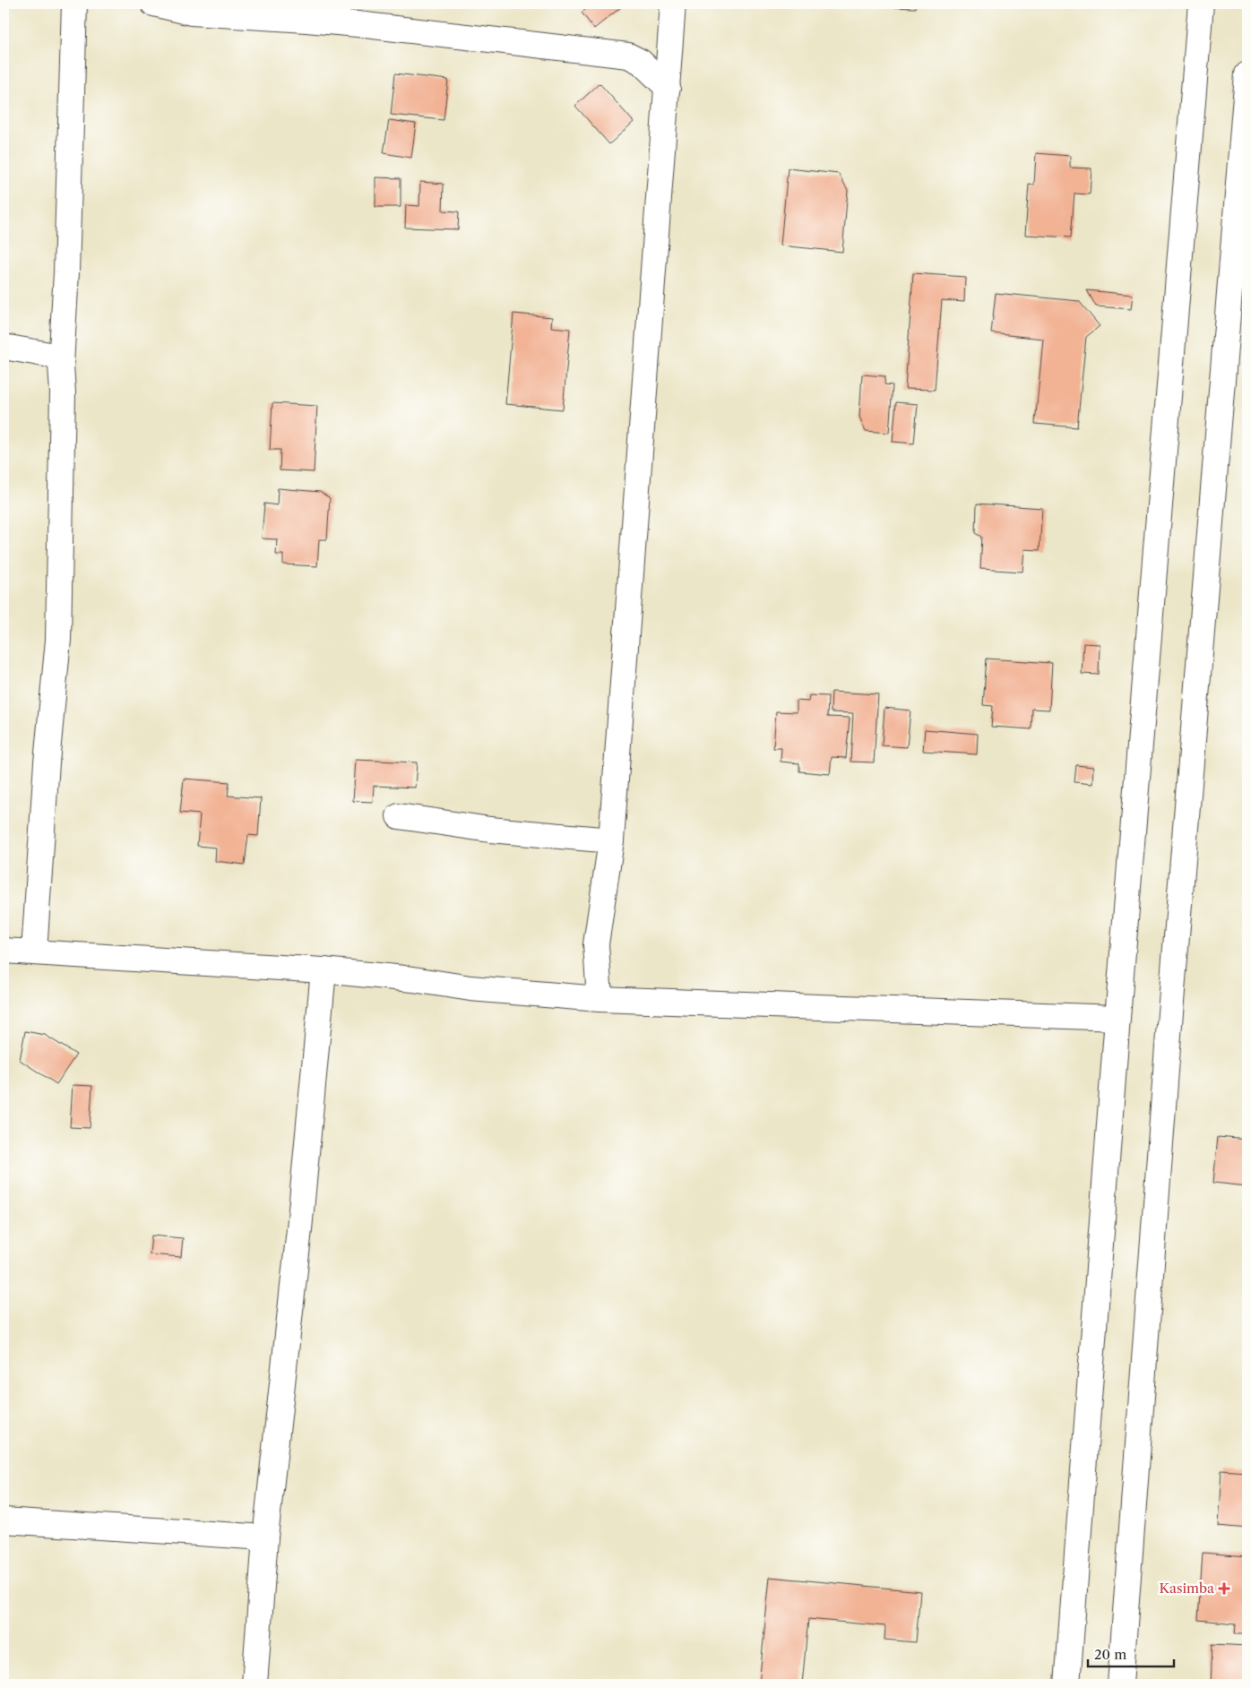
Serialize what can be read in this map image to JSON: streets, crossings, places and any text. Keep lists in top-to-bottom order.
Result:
{
  "places": {
    "health": ["Kasimba"]
  },
  "scale_bar": "20 m"
}
